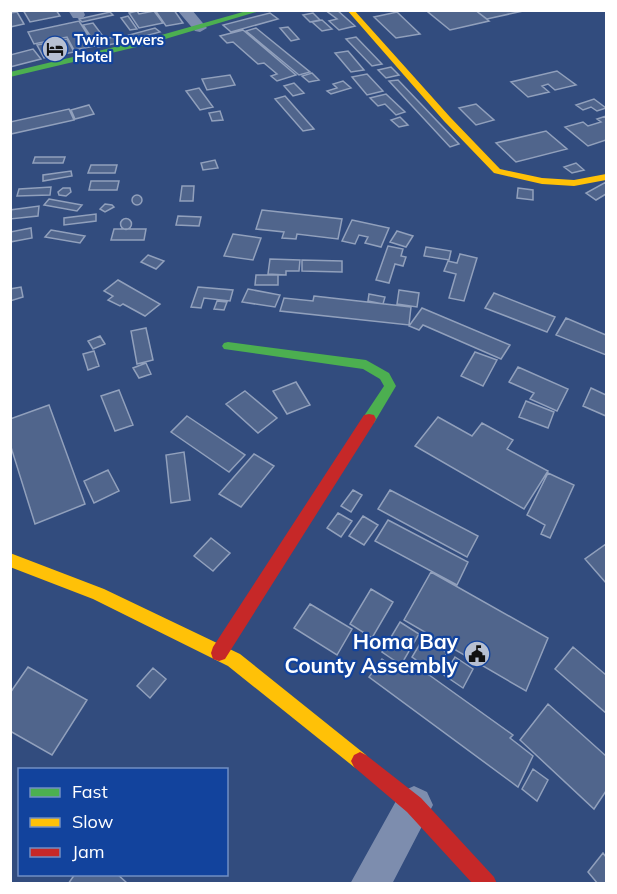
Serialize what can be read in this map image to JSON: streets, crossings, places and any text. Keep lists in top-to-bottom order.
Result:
{
  "places": {
    "hotel": ["Twin Towers Hotel"],
    "public building": ["Homa Bay County Assembly"]
  },
  "legend": ["Fast", "Slow", "Jam"]
}
